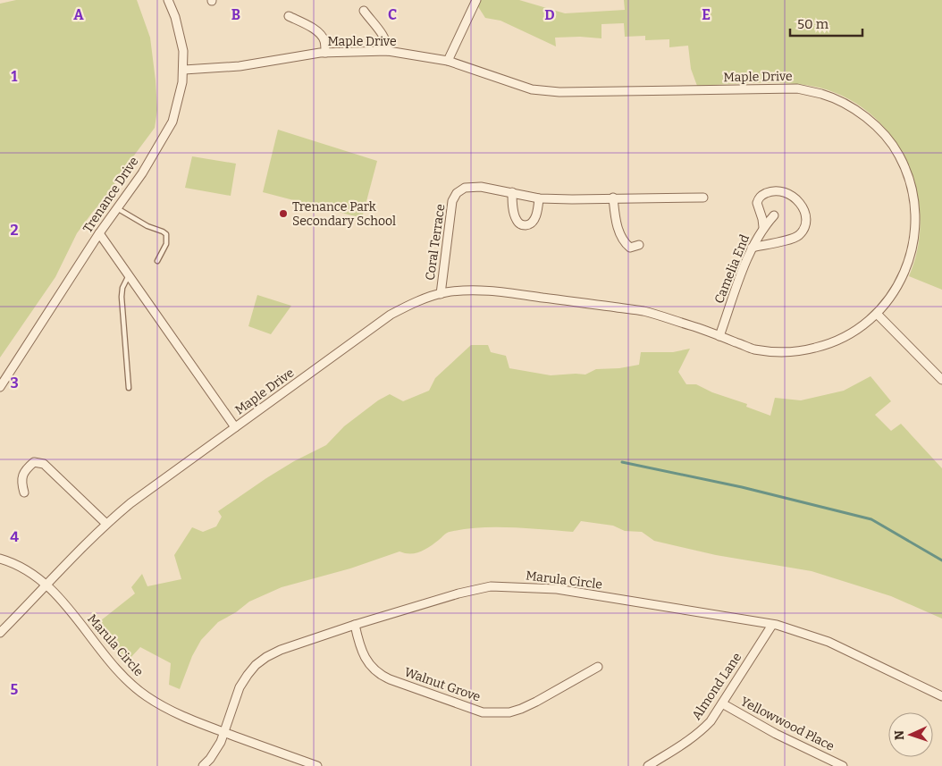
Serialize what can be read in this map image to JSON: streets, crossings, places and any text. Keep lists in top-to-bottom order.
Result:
{
  "streets": {
    "street": [
      "Maple Drive",
      "Trenance Drive",
      "Coral Terrace",
      "Camelia End",
      "Marula Circle",
      "Walnut Grove",
      "Almond Lane",
      "Yellowwood Place"
    ]
  },
  "crossings": [
    ["Maple Drive", "Trenance Drive"],
    ["Maple Drive", "Coral Terrace"],
    ["Maple Drive", "Camelia End"],
    ["Maple Drive", "Marula Circle"],
    ["Marula Circle", "Walnut Grove"],
    ["Marula Circle", "Almond Lane"],
    ["Almond Lane", "Yellowwood Place"]
  ],
  "places": ["Trenance Park Secondary School"],
  "scale_bar": "50 m",
  "north": "left",
  "grid": {
    "columns": [
      "A",
      "B",
      "C",
      "D",
      "E"
    ],
    "rows": [
      "1",
      "2",
      "3",
      "4",
      "5"
    ]
  }
}
